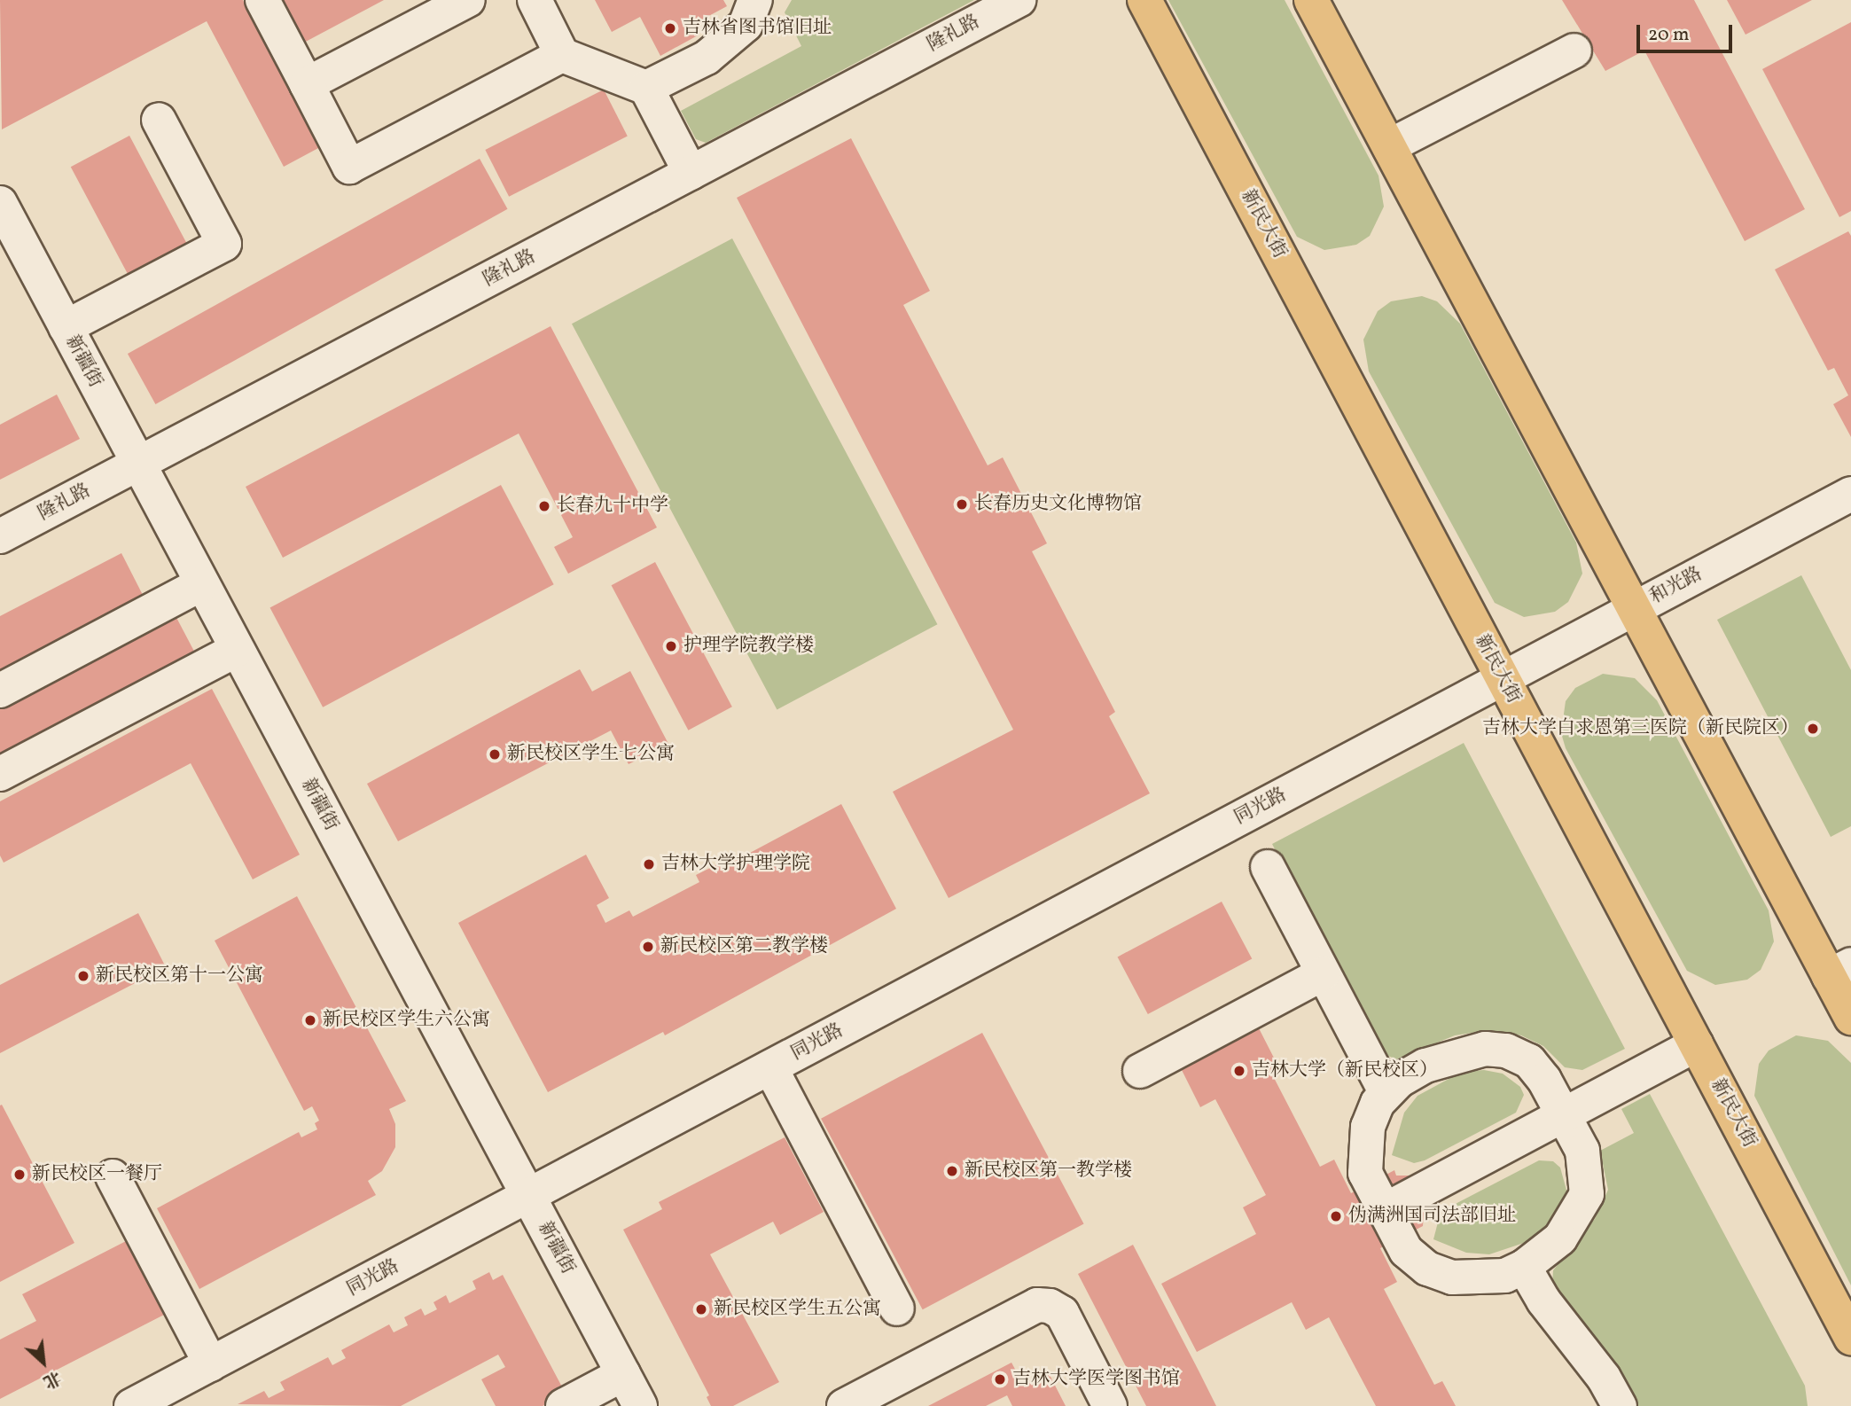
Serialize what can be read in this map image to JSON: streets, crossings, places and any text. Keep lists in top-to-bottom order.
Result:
{
  "streets": {
    "main road": ["新民大街"],
    "street": [
      "隆礼路",
      "新疆街",
      "和光路",
      "同光路"
    ]
  },
  "crossings": [
    ["隆礼路", "新疆街"],
    ["新民大街", "和光路"],
    ["新民大街", "同光路"],
    ["新疆街", "同光路"],
    ["和光路", "同光路"]
  ],
  "places": [
    "吉林省图书馆旧址",
    "长春历史文化博物馆",
    "长春九十中学",
    "护理学院教学楼",
    "吉林大学白求恩第三医院（新民院区）",
    "新民校区学生七公寓",
    "吉林大学护理学院",
    "新民校区第二教学楼",
    "新民校区第十一公寓",
    "新民校区学生六公寓",
    "吉林大学（新民校区）",
    "新民校区第一教学楼",
    "新民校区一餐厅",
    "伪满洲国司法部旧址",
    "新民校区学生五公寓",
    "吉林大学医学图书馆"
  ],
  "scale_bar": "20 m",
  "north": "bottom right"
}
